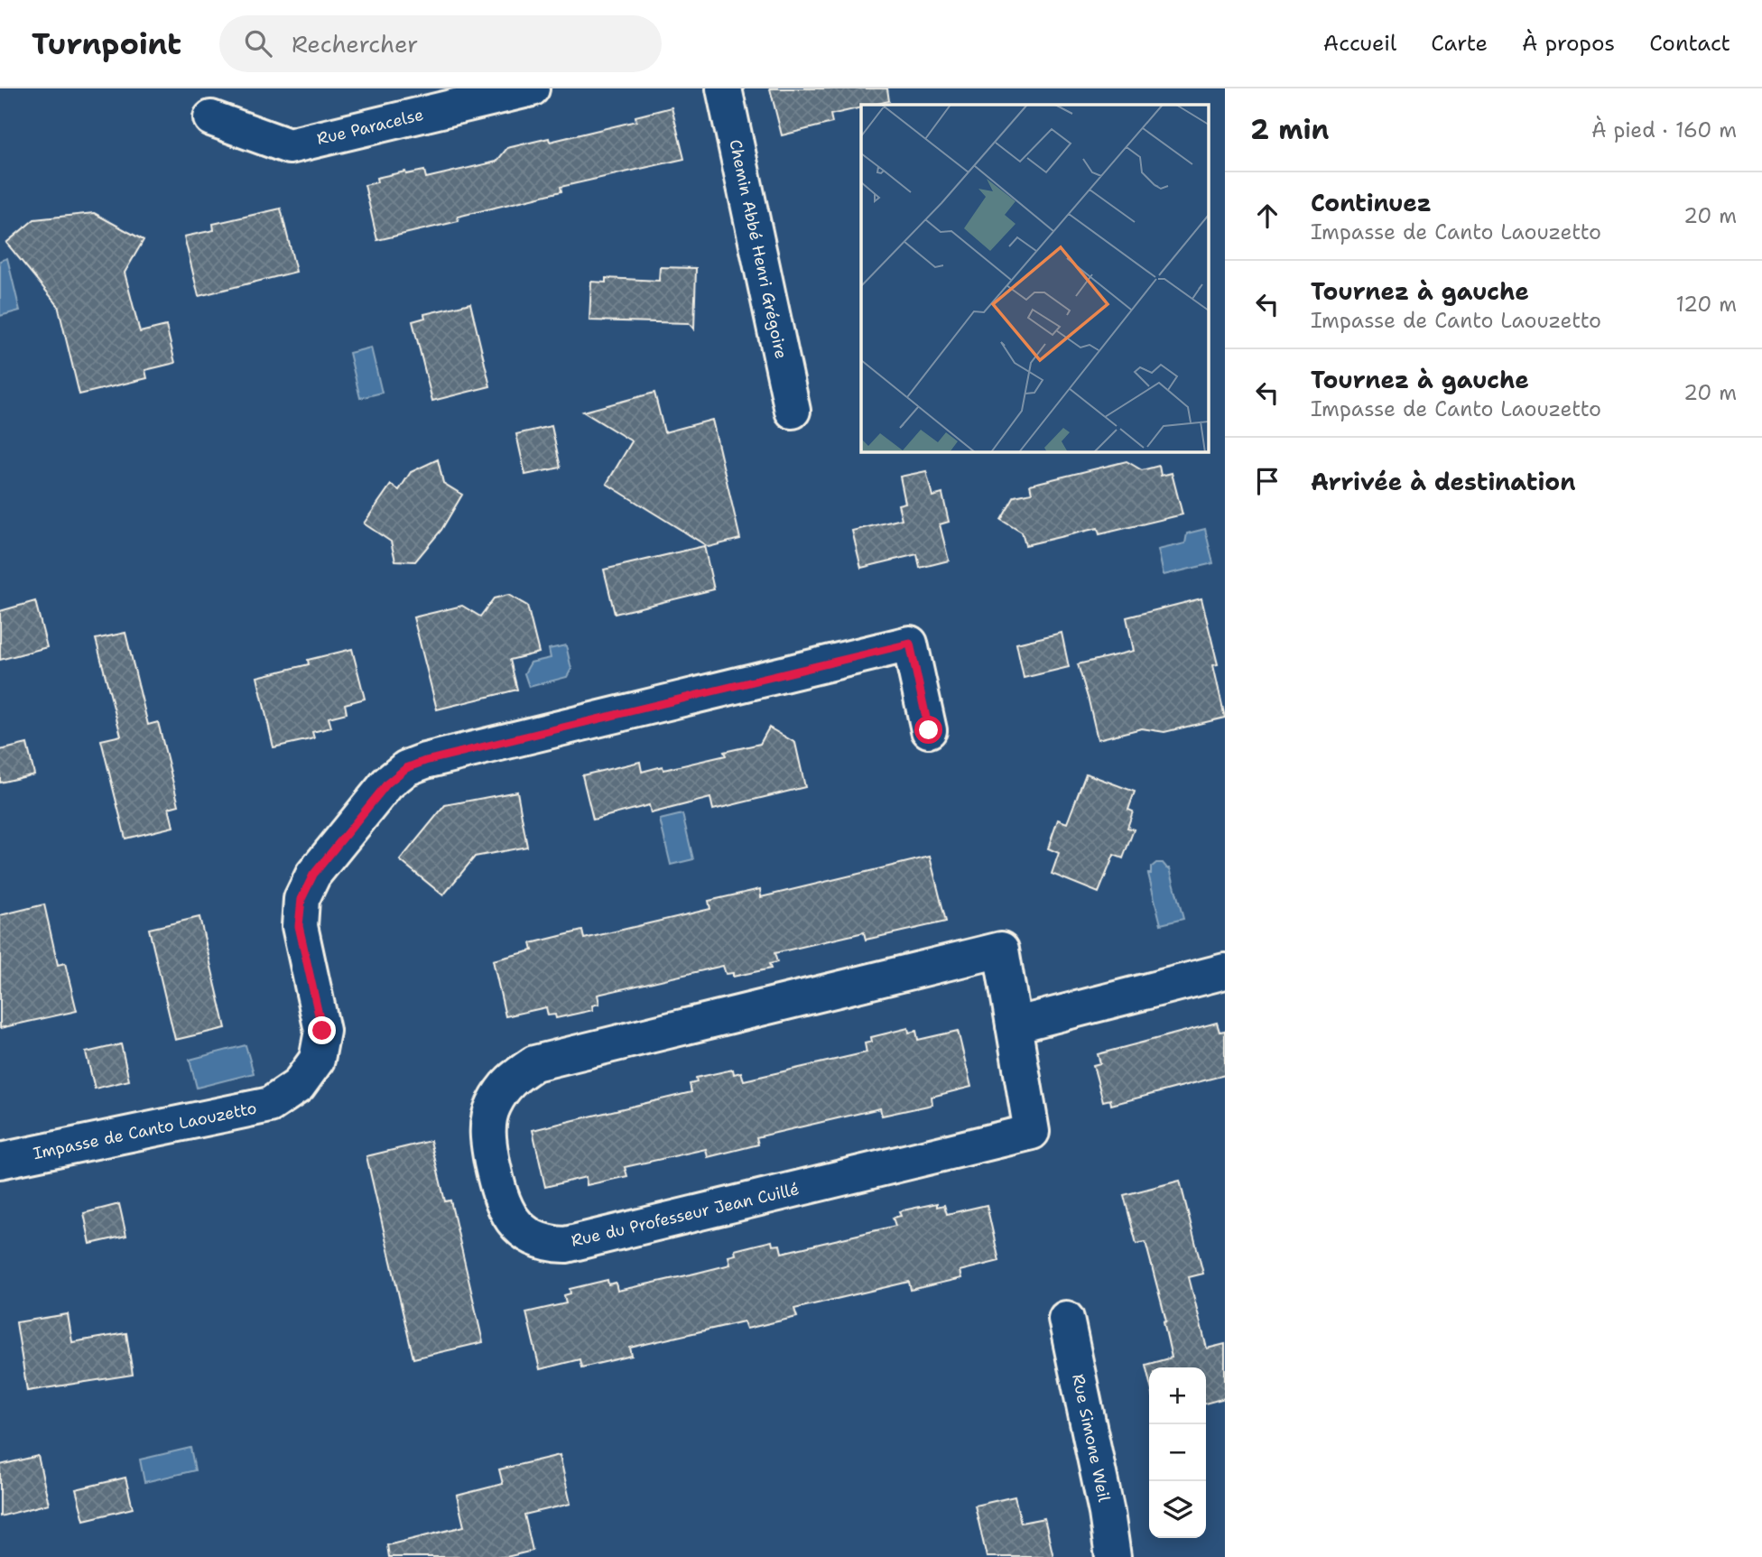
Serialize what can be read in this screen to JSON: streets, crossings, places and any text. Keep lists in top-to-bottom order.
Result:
{
  "streets": {
    "street": [
      "Rue Paracelse",
      "Chemin Abbé Henri Grégoire",
      "Impasse de Canto Laouzetto",
      "Rue du Professeur Jean Cuillé",
      "Rue Simone Weil"
    ]
  },
  "page": {
    "header": "Turnpoint",
    "search": "Rechercher",
    "nav": [
      "Accueil",
      "Carte",
      "À propos",
      "Contact"
    ],
    "heading": ["2 min", "À pied · 160 m"],
    "list": [
      ["Continuez", "Impasse de Canto Laouzetto", "20 m"],
      ["Tournez à gauche", "Impasse de Canto Laouzetto", "120 m"],
      ["Tournez à gauche", "Impasse de Canto Laouzetto", "20 m"],
      "Arrivée à destination"
    ],
    "map_buttons": ["+", "−"]
  }
}
